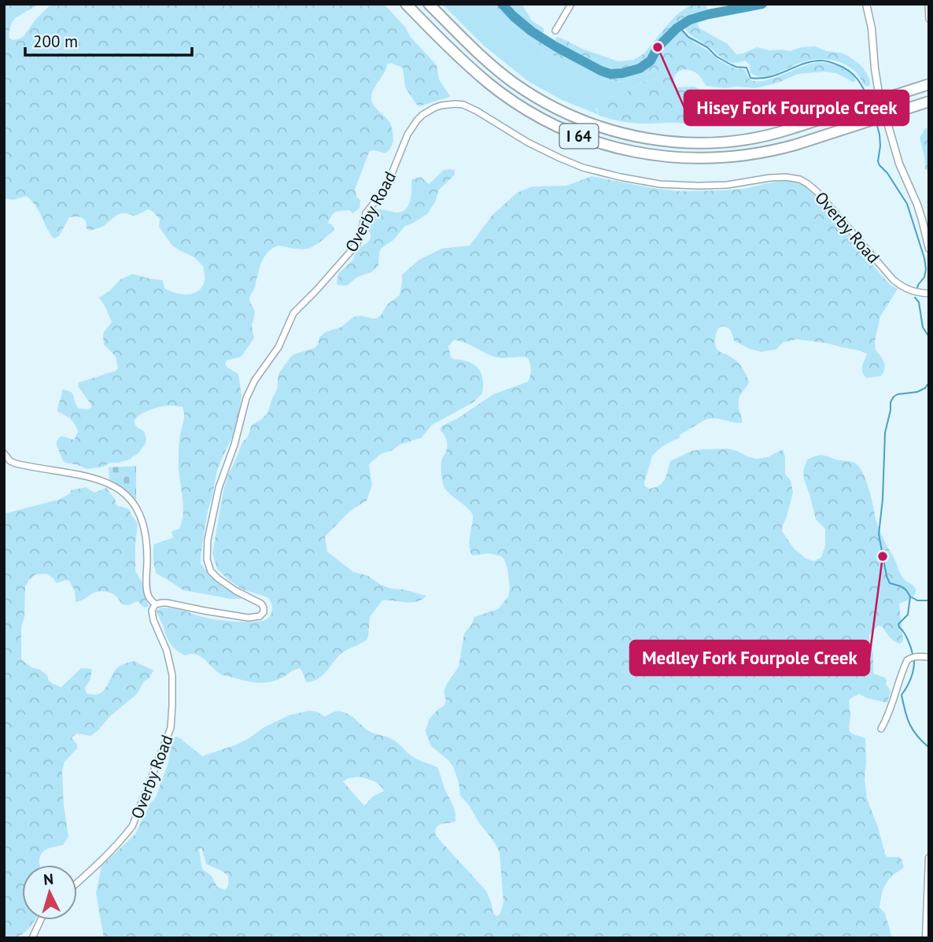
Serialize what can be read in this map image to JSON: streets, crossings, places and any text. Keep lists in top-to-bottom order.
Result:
{
  "streets": {
    "highway": ["I 64"],
    "street": ["Overby Road"]
  },
  "places": ["Hisey Fork Fourpole Creek", "Medley Fork Fourpole Creek"],
  "scale_bar": "200 m",
  "north": "top"
}
